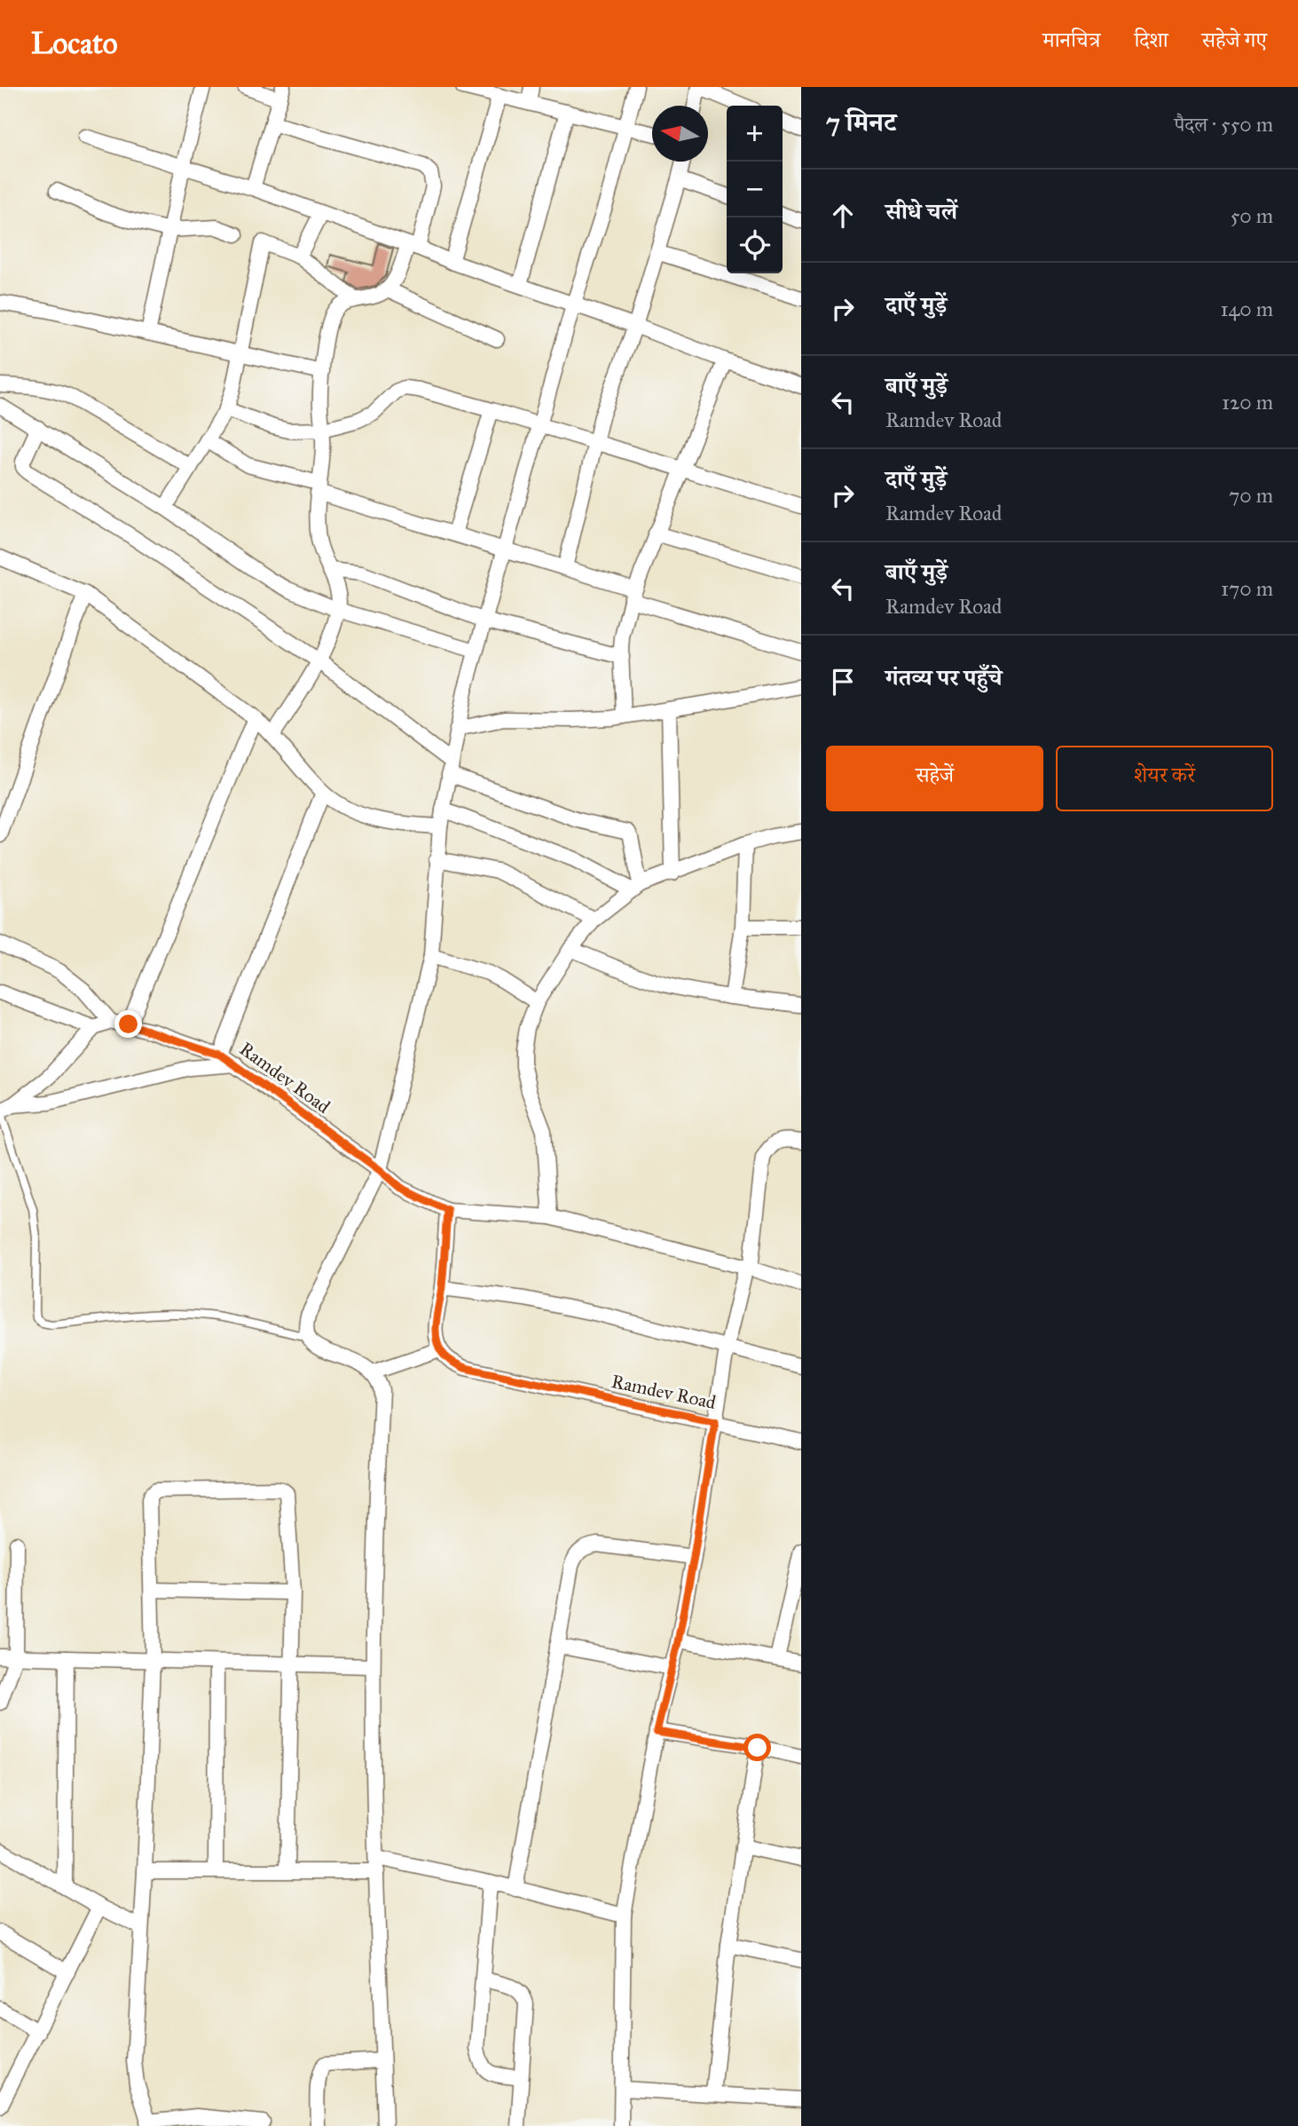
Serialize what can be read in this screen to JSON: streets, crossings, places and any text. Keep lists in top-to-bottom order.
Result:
{
  "streets": {
    "street": ["Ramdev Road"]
  },
  "north": "left",
  "page": {
    "header": "Locato",
    "nav": ["मानचित्र", "दिशा", "सहेजे गए"],
    "heading": ["7 मिनट", "पैदल · 550 m"],
    "map_buttons": ["+", "−"],
    "list": [
      ["सीधे चलें", "50 m"],
      ["दाएँ मुड़ें", "140 m"],
      ["बाएँ मुड़ें", "Ramdev Road", "120 m"],
      ["दाएँ मुड़ें", "Ramdev Road", "70 m"],
      ["बाएँ मुड़ें", "Ramdev Road", "170 m"],
      "गंतव्य पर पहुँचे"
    ],
    "buttons": ["सहेजें", "शेयर करें"]
  }
}
